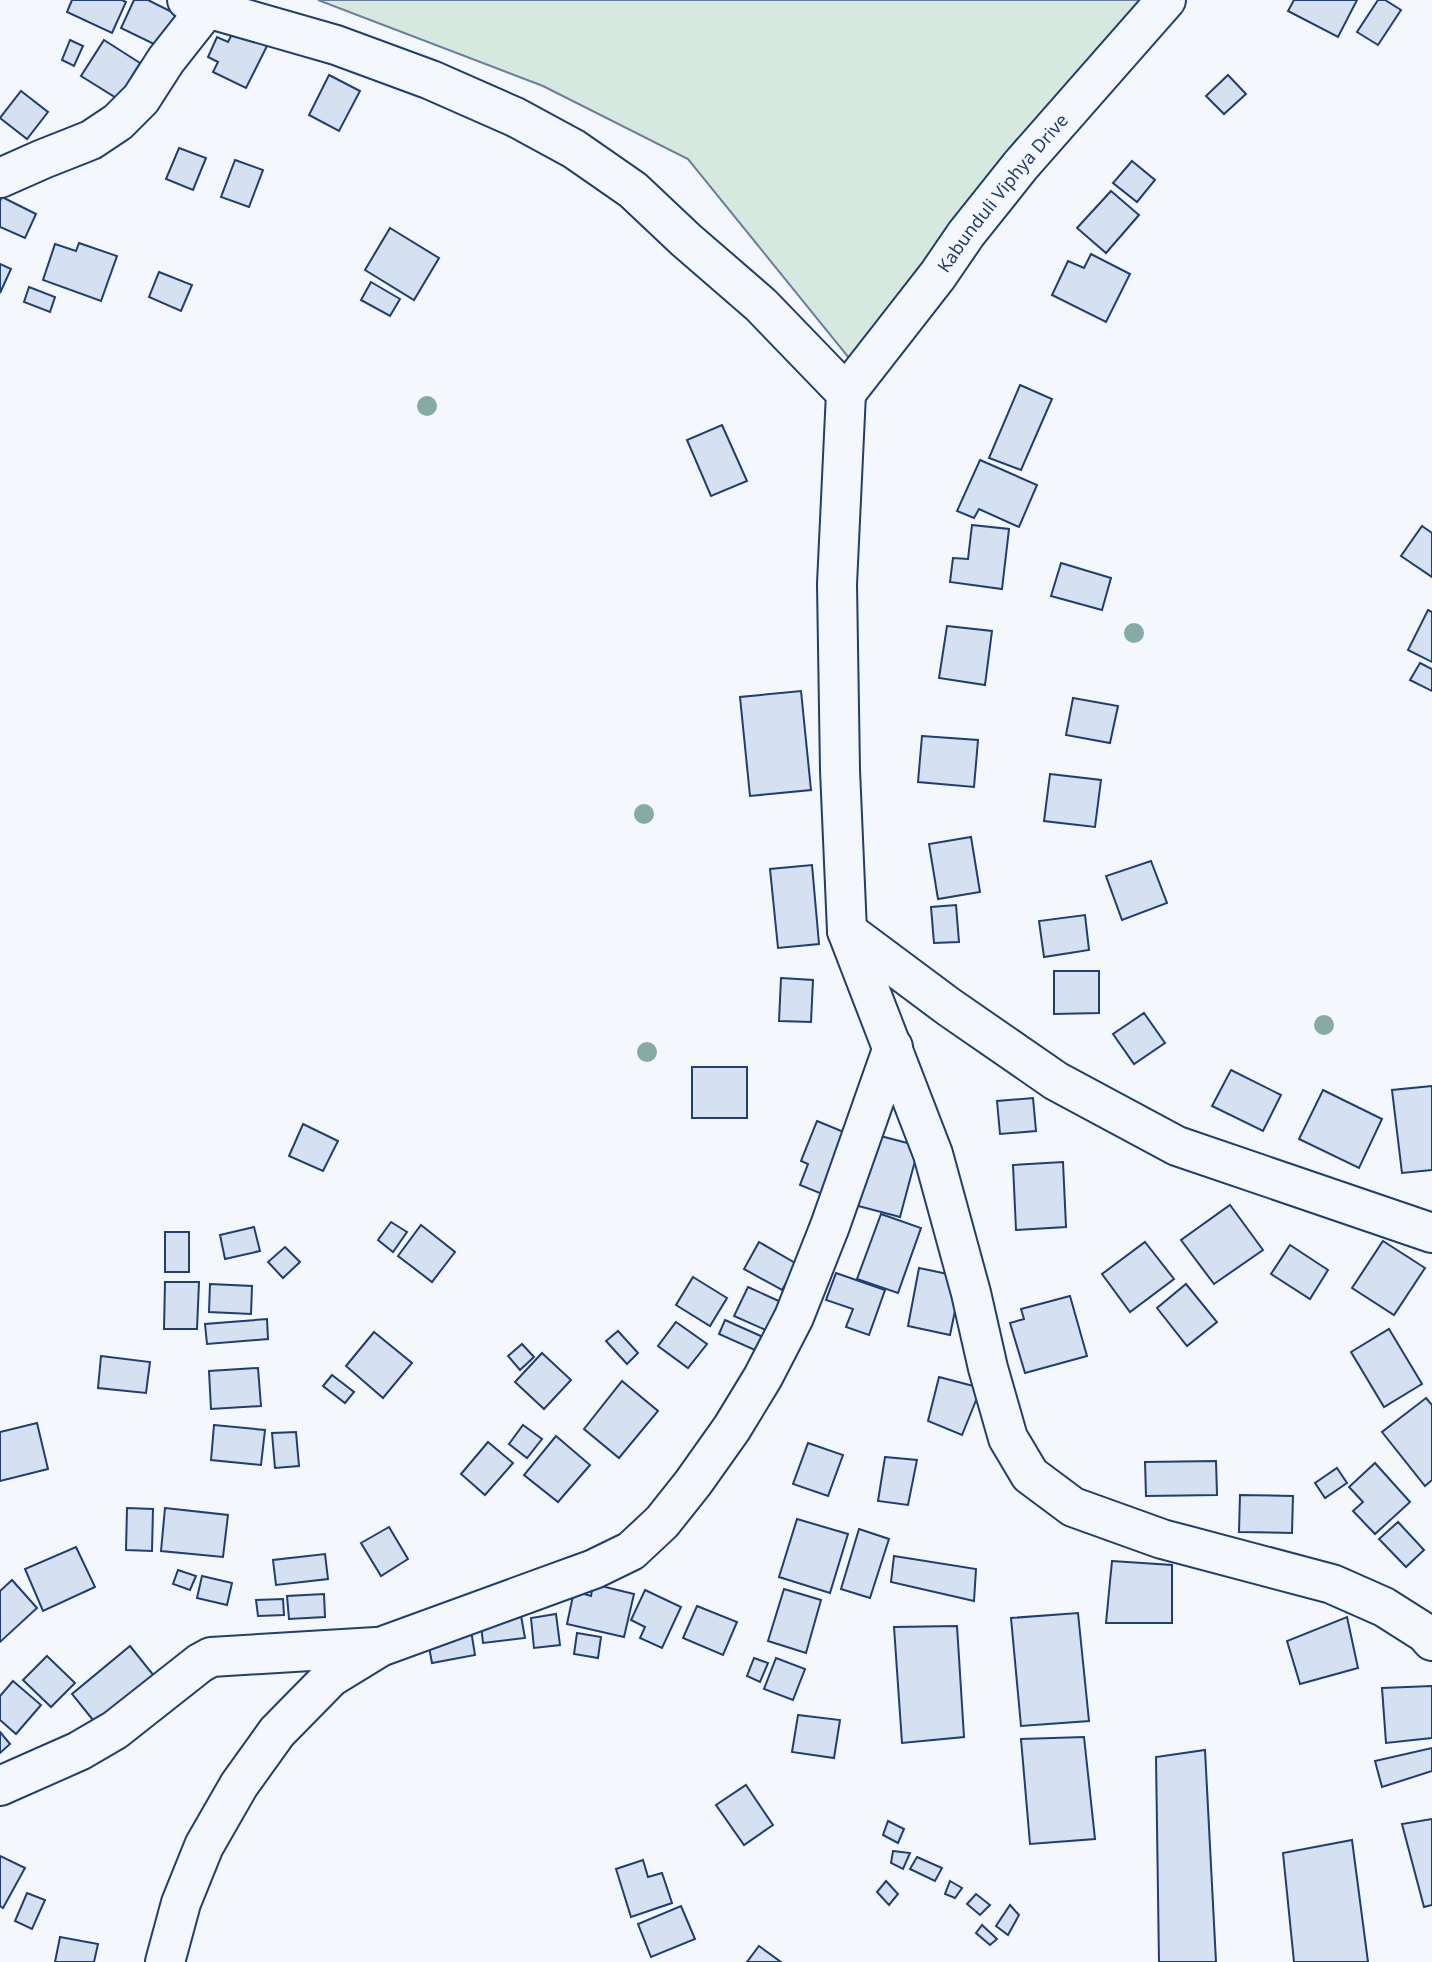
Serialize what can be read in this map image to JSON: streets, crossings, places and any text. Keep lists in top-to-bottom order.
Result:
{
  "streets": {
    "street": ["Kabunduli Viphya Drive"]
  }
}
